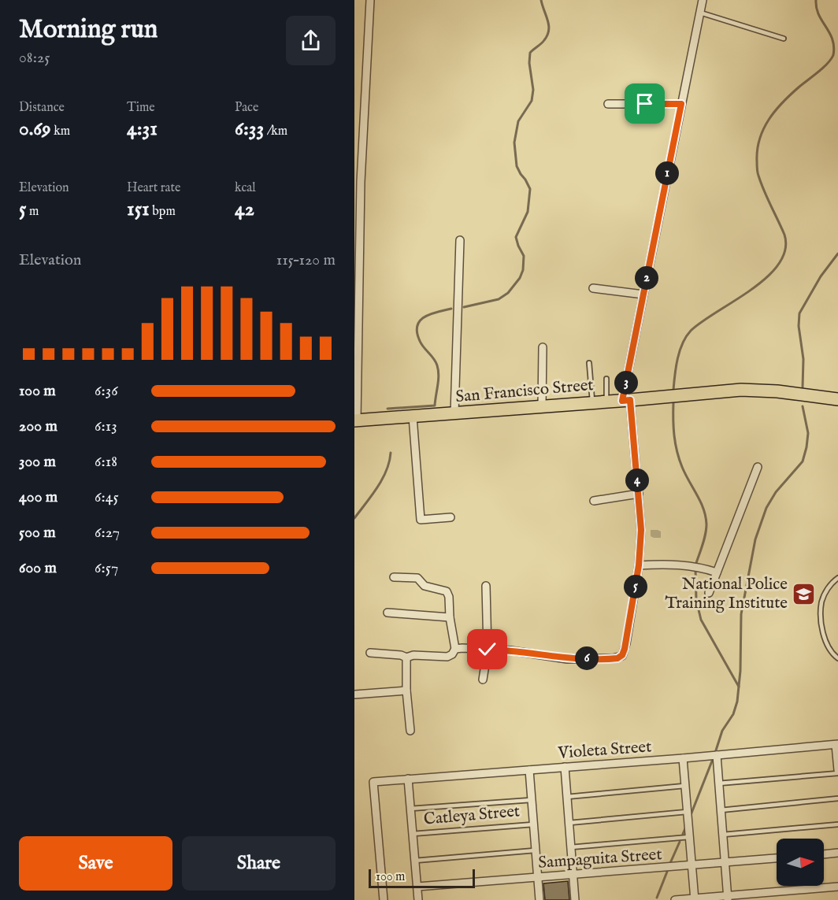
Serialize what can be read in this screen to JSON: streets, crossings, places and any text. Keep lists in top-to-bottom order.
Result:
{
  "streets": {
    "main road": ["San Francisco Street"],
    "street": ["Violeta Street", "Sampaguita Street"],
    "lane": ["Catleya Street"]
  },
  "places": {
    "school or university": ["National Police Training Institute"]
  },
  "scale_bar": "100 m",
  "north": "right",
  "page": {
    "heading": ["Morning run", "08:25"],
    "stats": [
      ["Distance", "0.69 km"],
      ["Time", "4:31"],
      ["Pace", "6:33 /km"],
      ["Elevation", "5 m"],
      ["Heart rate", "151 bpm"],
      ["kcal", "42"]
    ],
    "pins": [
      "1",
      "2",
      "3",
      "4",
      "5",
      "6"
    ],
    "chart": ["Elevation", "115–120 m"],
    "list": [
      {
        "name": "100 m",
        "note": "6:36"
      },
      {
        "name": "200 m",
        "note": "6:13"
      },
      {
        "name": "300 m",
        "note": "6:18"
      },
      {
        "name": "400 m",
        "note": "6:45"
      },
      {
        "name": "500 m",
        "note": "6:27"
      },
      {
        "name": "600 m",
        "note": "6:57"
      }
    ],
    "buttons": ["Save", "Share"],
    "scale": "100 m"
  }
}
